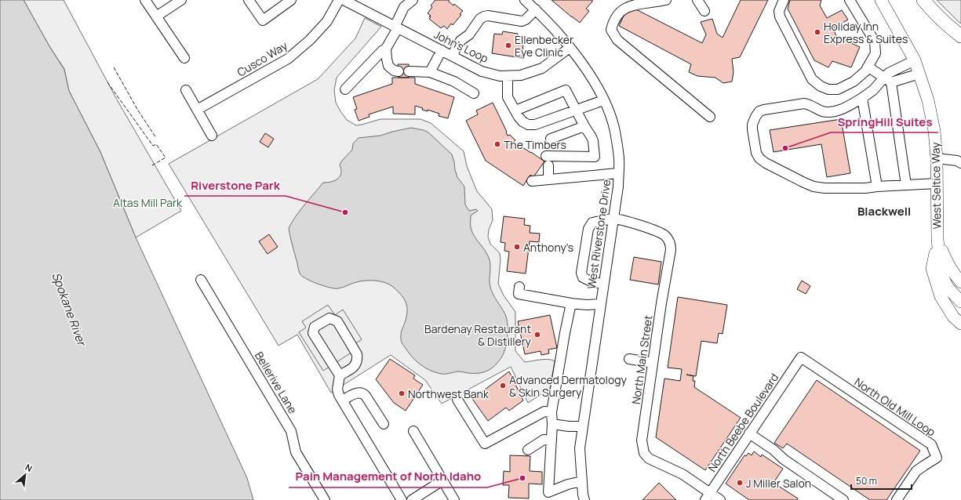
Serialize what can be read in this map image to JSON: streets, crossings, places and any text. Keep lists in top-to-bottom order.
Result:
{
  "streets": {
    "main road": ["West Seltice Way"],
    "street": [
      "John's Loop",
      "Cusco Way",
      "West Riverstone Drive",
      "North Main Street",
      "Bellerive Lane",
      "North Old Mill Loop",
      "North Beebe Boulevard"
    ]
  },
  "crossings": [
    ["John's Loop", "West Riverstone Drive"],
    ["West Riverstone Drive", "North Main Street"],
    ["North Main Street", "North Beebe Boulevard"],
    ["North Old Mill Loop", "North Beebe Boulevard"]
  ],
  "districts": ["Blackwell"],
  "water": ["Spokane River"],
  "parks": ["Altas Mill Park"],
  "places": [
    "Holiday Inn Express & Suites",
    "Ellenbecker Eye Clinic",
    "The Timbers",
    "SpringHill Suites",
    "Riverstone Park",
    "Anthony's",
    "Bardenay Restaurant & Distillery",
    "Advanced Dermatology & Skin Surgery",
    "Northwest Bank",
    "Pain Management of North Idaho",
    "J Miller Salon"
  ],
  "scale_bar": "50 m",
  "north": "top right"
}
